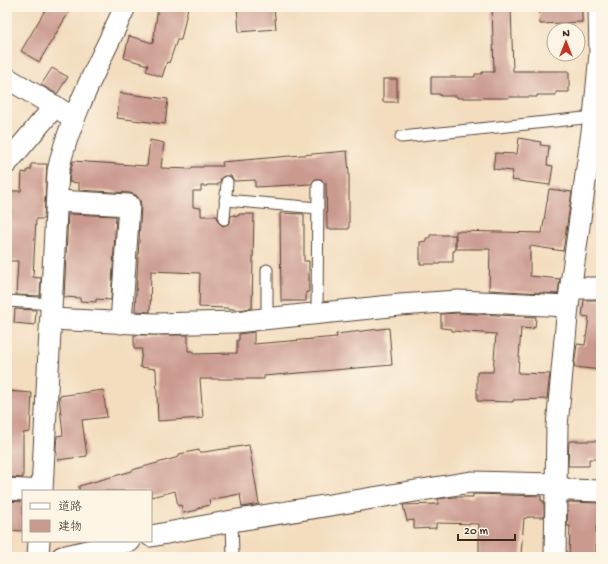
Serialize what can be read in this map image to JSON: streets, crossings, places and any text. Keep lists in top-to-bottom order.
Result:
{
  "legend": ["道路", "建物"],
  "scale_bar": "20 m",
  "north": "top"
}
